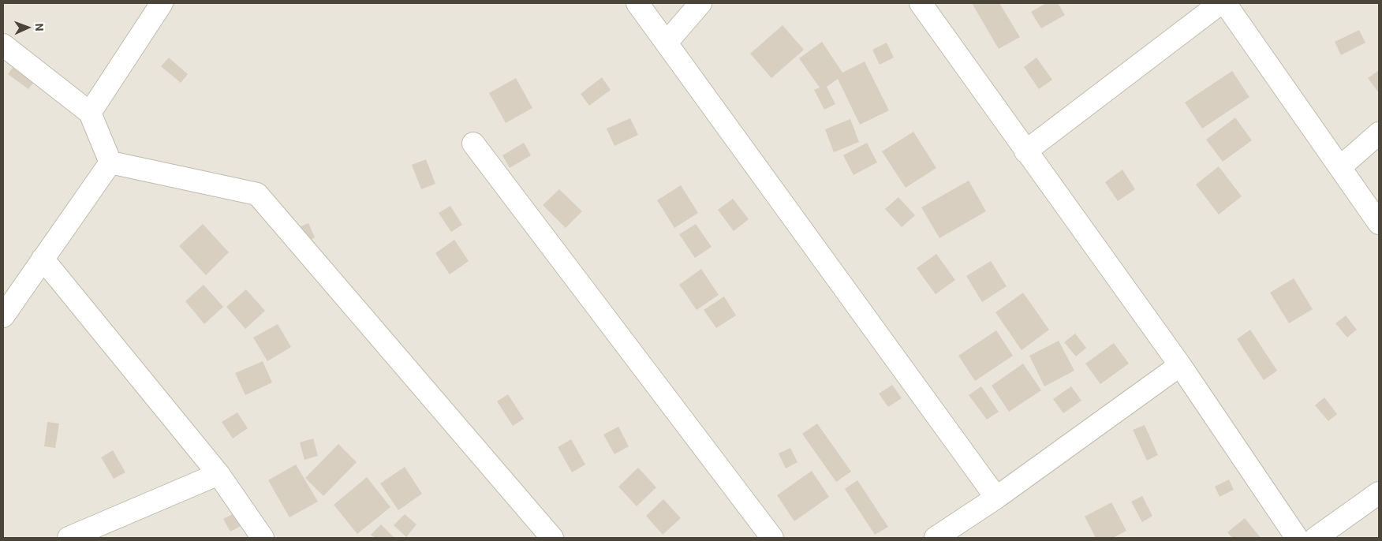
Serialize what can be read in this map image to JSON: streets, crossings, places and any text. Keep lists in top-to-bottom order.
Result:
{
  "north": "right"
}
